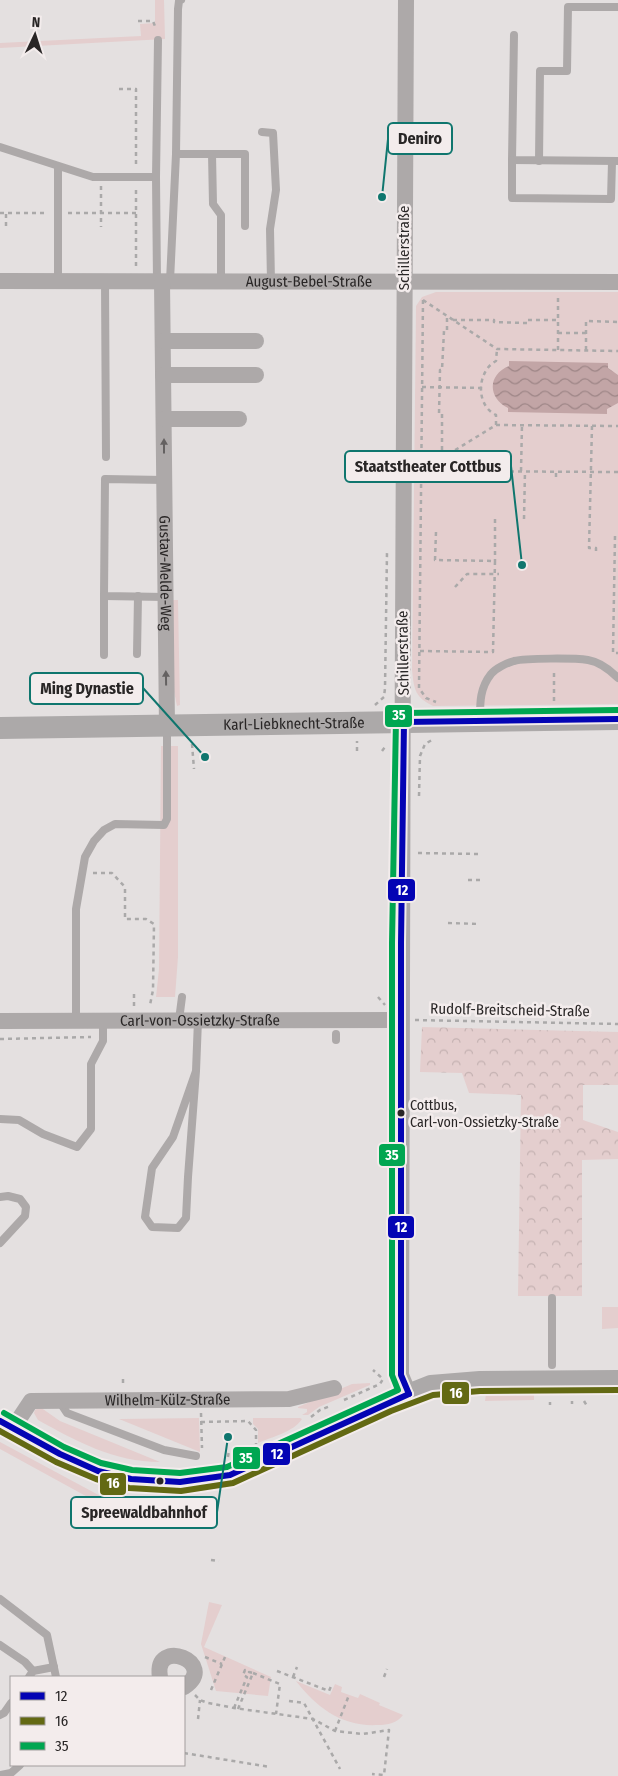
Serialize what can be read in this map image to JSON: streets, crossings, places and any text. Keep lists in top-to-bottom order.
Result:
{
  "streets": {
    "main road": ["Karl-Liebknecht-Straße", "Wilhelm-Külz-Straße"],
    "street": [
      "Schillerstraße",
      "August-Bebel-Straße",
      "Gustav-Melde-Weg",
      "Carl-von-Ossietzky-Straße"
    ],
    "path": ["Rudolf-Breitscheid-Straße"]
  },
  "crossings": [
    ["Schillerstraße", "August-Bebel-Straße"],
    ["Schillerstraße", "Karl-Liebknecht-Straße"],
    ["Schillerstraße", "Rudolf-Breitscheid-Straße"],
    ["Schillerstraße", "Carl-von-Ossietzky-Straße"],
    ["Schillerstraße", "Wilhelm-Külz-Straße"],
    ["August-Bebel-Straße", "Gustav-Melde-Weg"],
    ["Gustav-Melde-Weg", "Karl-Liebknecht-Straße"],
    ["Rudolf-Breitscheid-Straße", "Carl-von-Ossietzky-Straße"]
  ],
  "one_way": ["Gustav-Melde-Weg"],
  "places": [
    "Deniro",
    "Staatstheater Cottbus",
    "Ming Dynastie",
    "Cottbus, Carl-von-Ossietzky-Straße",
    "Spreewaldbahnhof"
  ],
  "lines": ["transit line 35", "transit line 12", "transit line 16"],
  "legend": ["12", "16", "35"],
  "north": "top"
}
